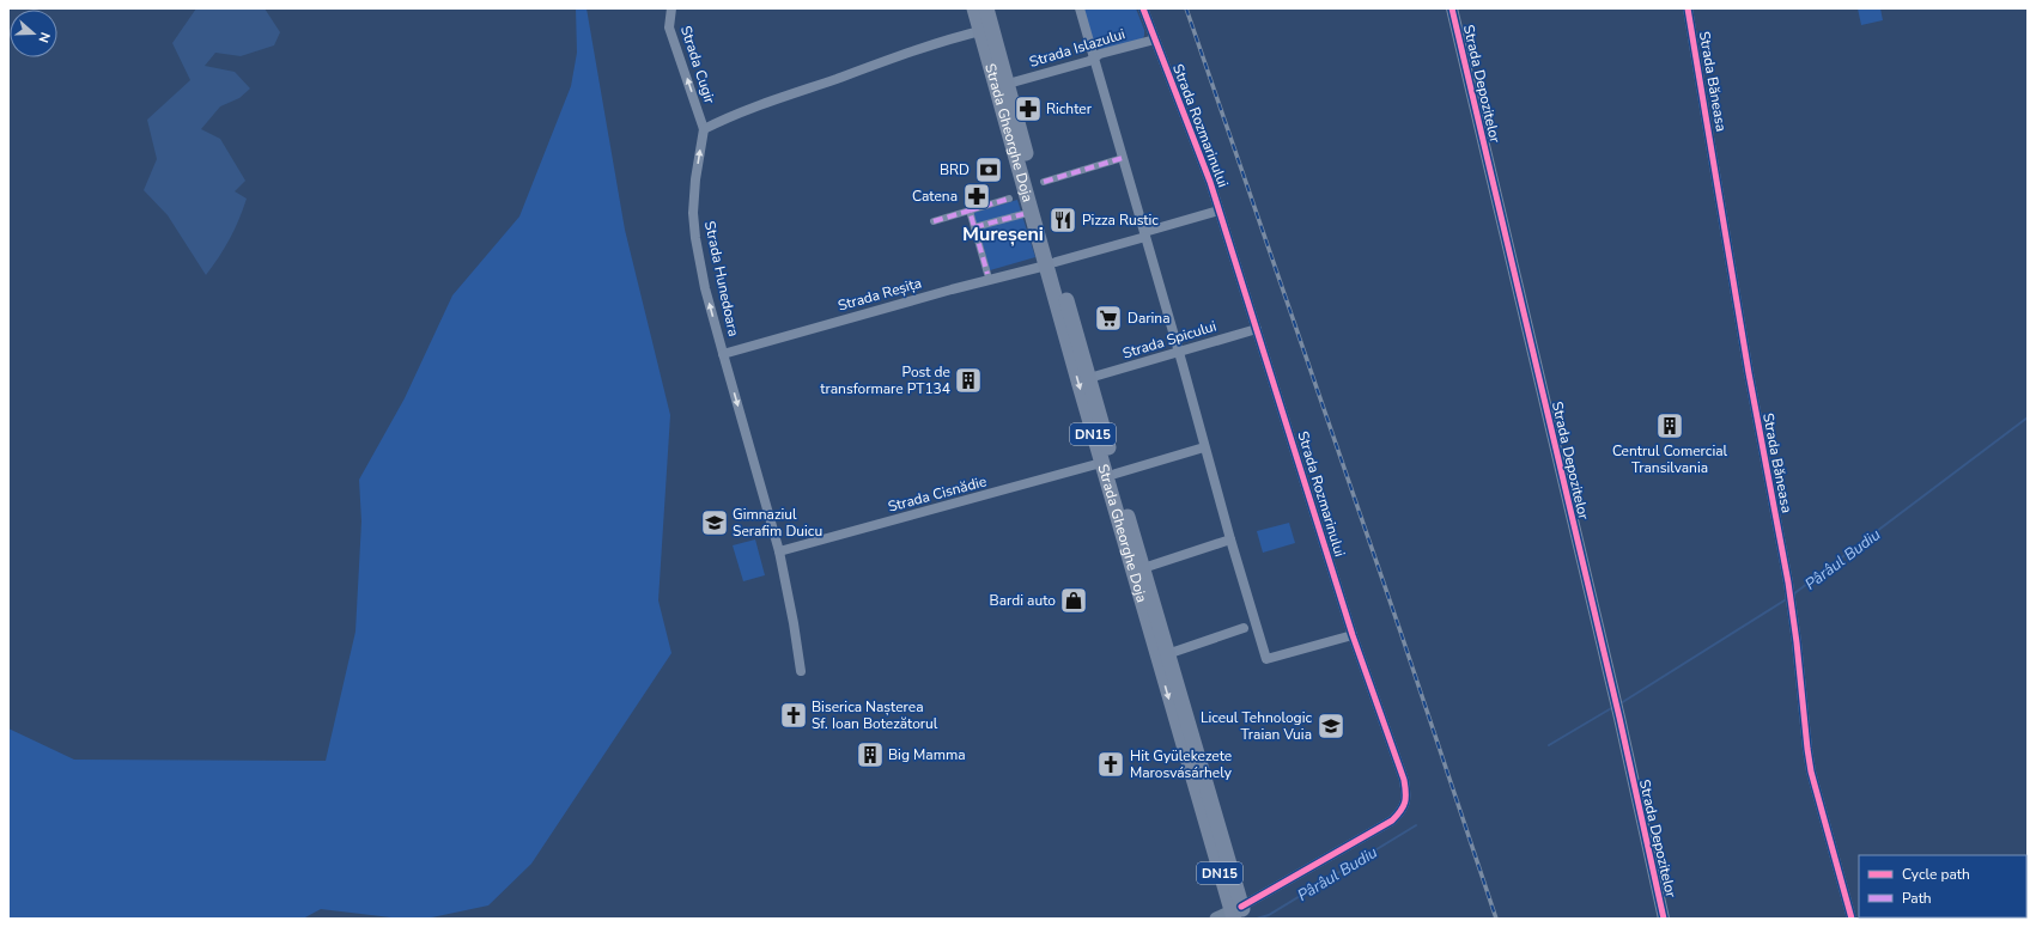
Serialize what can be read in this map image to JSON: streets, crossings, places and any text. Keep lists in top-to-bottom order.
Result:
{
  "streets": {
    "main road": ["Strada Gheorghe Doja", "DN15"],
    "street": [
      "Strada Islazului",
      "Strada Cugir",
      "Strada Băneasa",
      "Strada Depozitelor",
      "Strada Rozmarinului",
      "Strada Hunedoara",
      "Strada Reșița",
      "Strada Spicului",
      "Strada Cisnădie"
    ]
  },
  "crossings": [
    ["Strada Islazului", "Strada Rozmarinului"],
    ["Strada Islazului", "Strada Gheorghe Doja"],
    ["Strada Cugir", "Strada Hunedoara"],
    ["Strada Rozmarinului", "Strada Gheorghe Doja"],
    ["Strada Rozmarinului", "Strada Reșița"],
    ["Strada Rozmarinului", "Strada Spicului"],
    ["Strada Gheorghe Doja", "Strada Reșița"],
    ["Strada Gheorghe Doja", "Strada Spicului"],
    ["Strada Gheorghe Doja", "Strada Cisnădie"],
    ["Strada Hunedoara", "Strada Reșița"],
    ["Strada Hunedoara", "Strada Cisnădie"]
  ],
  "one_way": ["Strada Cugir"],
  "districts": ["Mureșeni"],
  "water": ["Pârâul Budiu"],
  "places": {
    "pharmacy": ["Richter", "Catena"],
    "bank": ["BRD"],
    "restaurant": ["Pizza Rustic"],
    "supermarket": ["Darina"],
    "building": ["Post de transformare PT134", "Centrul Comercial Transilvania", "Big Mamma"],
    "school or university": ["Gimnaziul Serafim Duicu", "Liceul Tehnologic Traian Vuia"],
    "shop": ["Bardi auto"],
    "church": ["Biserica Nașterea Sf. Ioan Botezătorul", "Hit Gyülekezete Marosvásárhely"]
  },
  "legend": ["Cycle path", "Path"],
  "north": "right"
}
